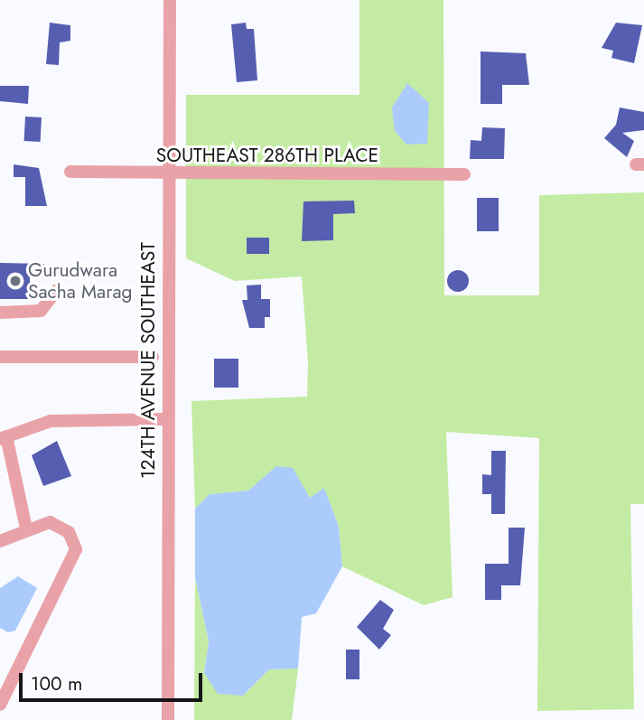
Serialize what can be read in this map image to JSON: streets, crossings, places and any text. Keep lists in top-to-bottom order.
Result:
{
  "streets": {
    "street": ["SOUTHEAST 286TH PLACE", "124TH AVENUE SOUTHEAST"]
  },
  "crossings": [
    ["SOUTHEAST 286TH PLACE", "124TH AVENUE SOUTHEAST"]
  ],
  "places": ["Gurudwara Sacha Marag"],
  "scale_bar": "100 m"
}
